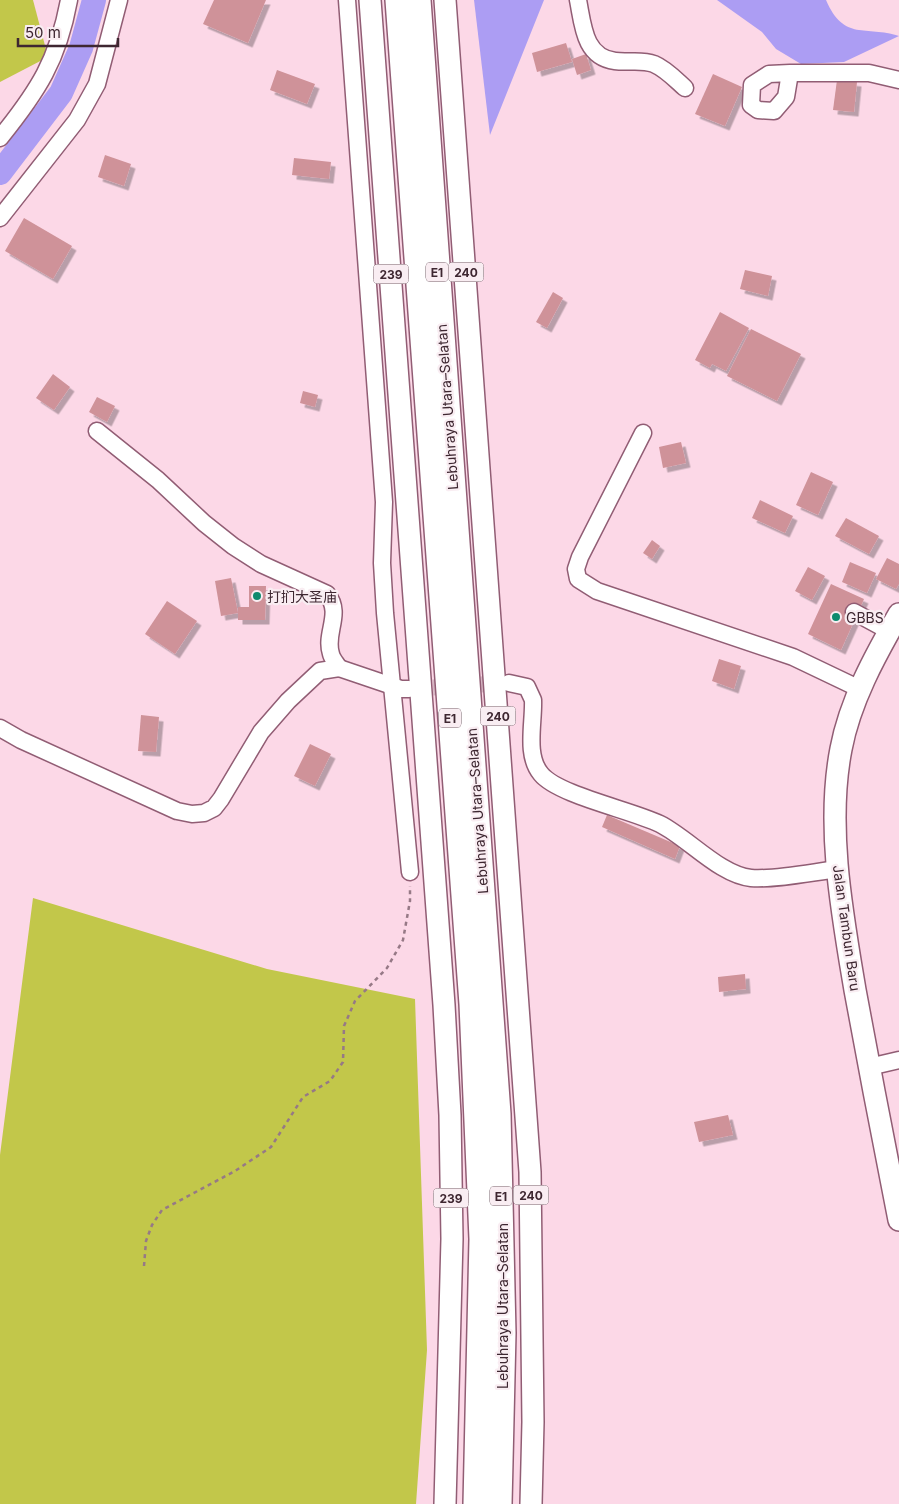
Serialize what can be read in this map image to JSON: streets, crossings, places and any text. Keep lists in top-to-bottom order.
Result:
{
  "streets": {
    "highway": ["E1", "Lebuhraya Utara–Selatan"],
    "main road": ["240", "239", "Jalan Tambun Baru"]
  },
  "places": ["打扪大圣庙", "GBBS"],
  "scale_bar": "50 m"
}
